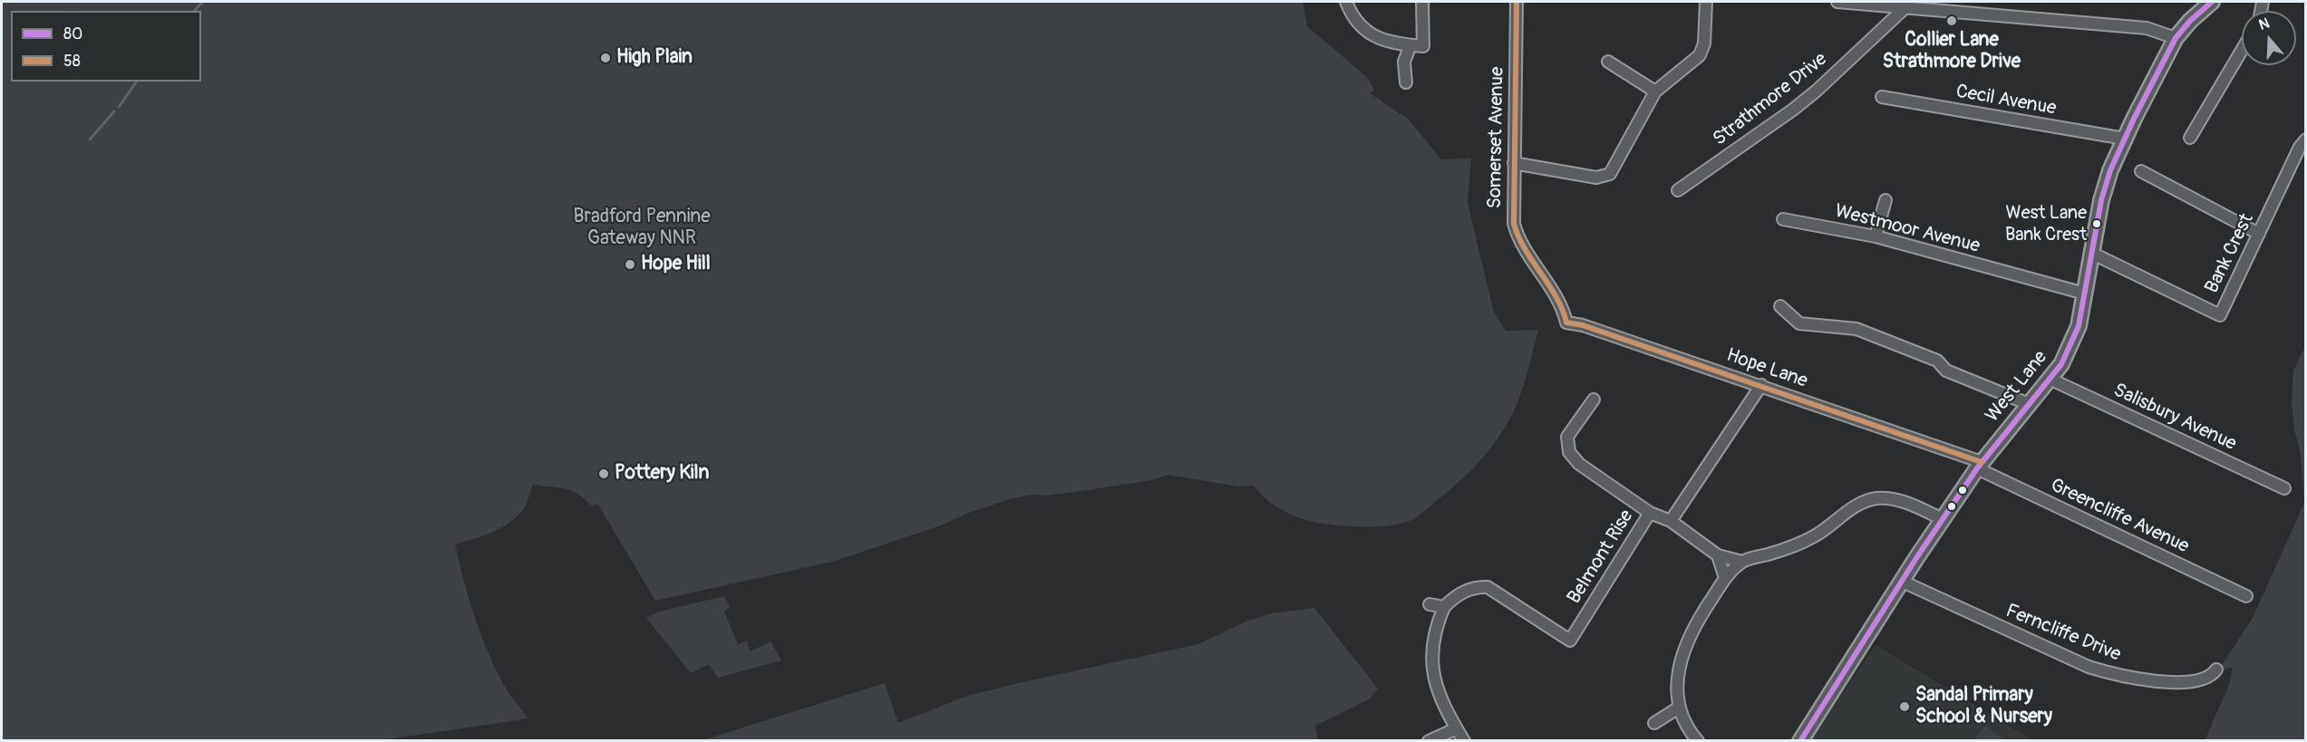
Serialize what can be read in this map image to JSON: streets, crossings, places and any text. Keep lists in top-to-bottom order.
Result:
{
  "streets": {
    "street": [
      "Strathmore Drive",
      "Cecil Avenue",
      "Somerset Avenue",
      "Westmoor Avenue",
      "Bank Crest",
      "Hope Lane",
      "West Lane",
      "Salisbury Avenue",
      "Greencliffe Avenue",
      "Belmont Rise",
      "Ferncliffe Drive"
    ]
  },
  "crossings": [
    ["Cecil Avenue", "West Lane"],
    ["Somerset Avenue", "Hope Lane"],
    ["Westmoor Avenue", "West Lane"],
    ["Bank Crest", "West Lane"],
    ["Hope Lane", "West Lane"],
    ["Hope Lane", "Greencliffe Avenue"],
    ["West Lane", "Salisbury Avenue"],
    ["West Lane", "Greencliffe Avenue"],
    ["West Lane", "Ferncliffe Drive"]
  ],
  "parks": ["Bradford Pennine Gateway NNR"],
  "places": [
    "Collier Lane Strathmore Drive",
    "High Plain",
    "West Lane Bank Crest",
    "Hope Hill",
    "Pottery Kiln",
    "Sandal Primary School & Nursery"
  ],
  "lines": ["transit line 80", "transit line 58"],
  "legend": ["80", "58"],
  "north": "top"
}
